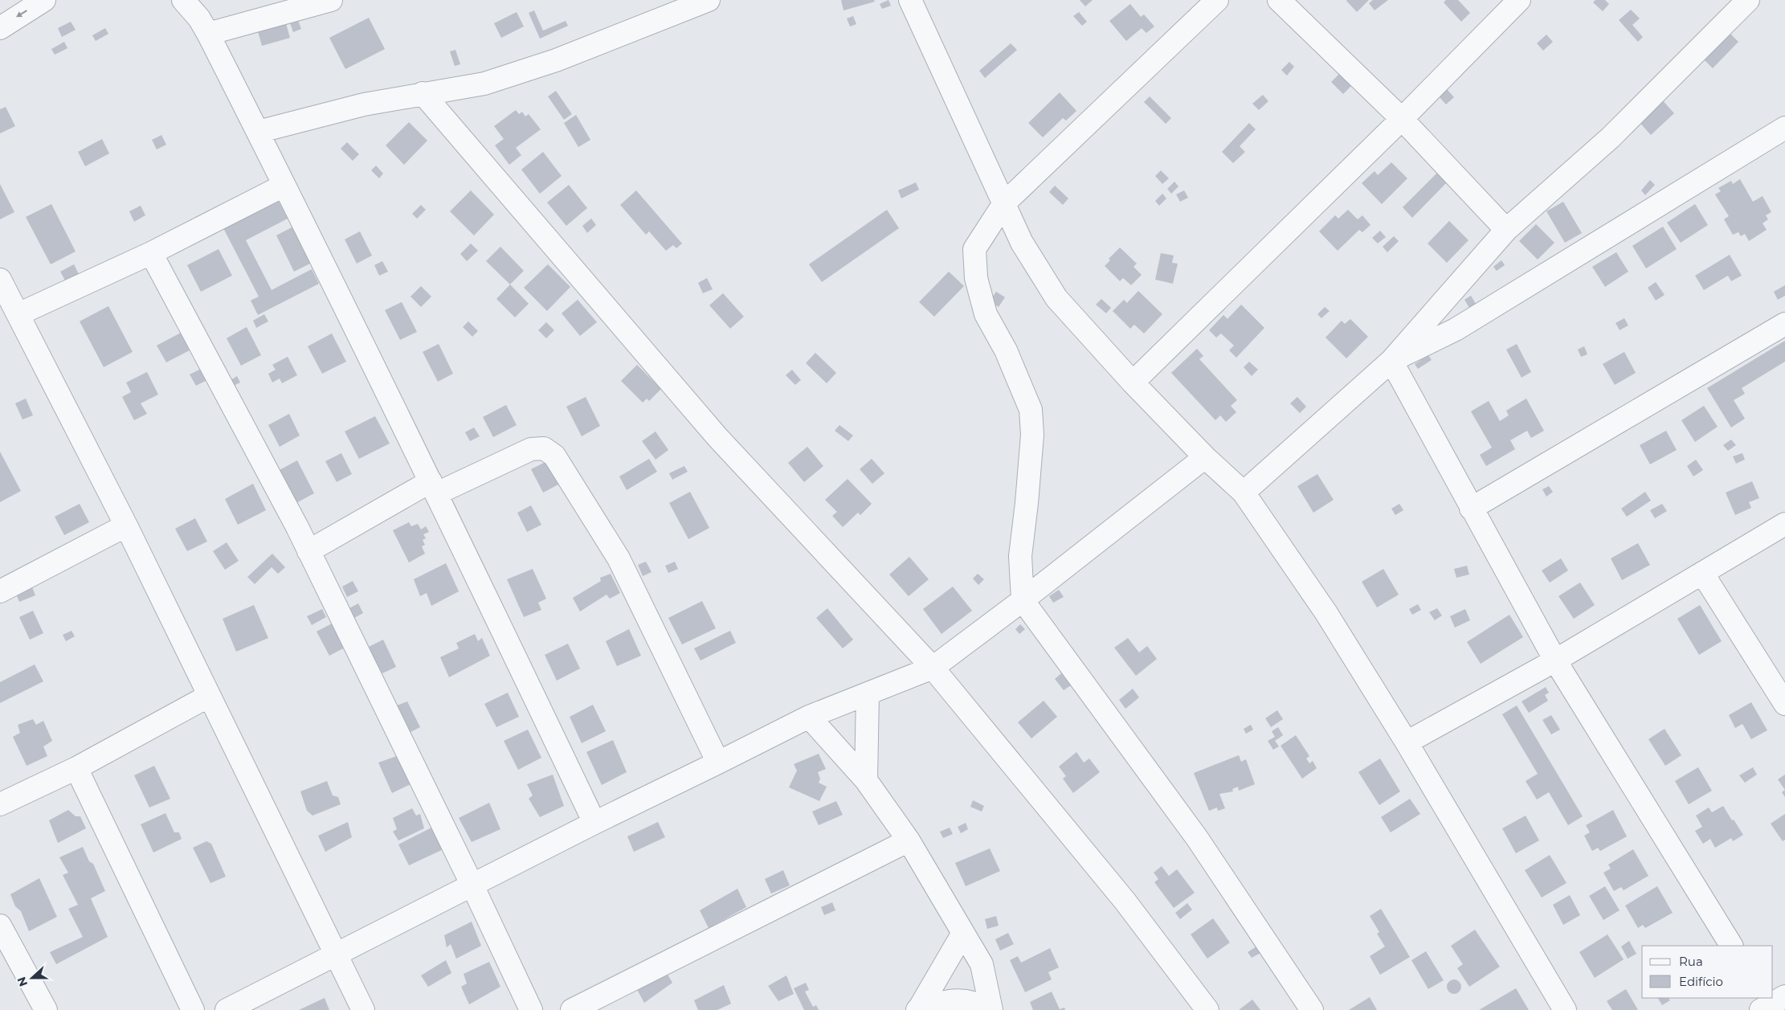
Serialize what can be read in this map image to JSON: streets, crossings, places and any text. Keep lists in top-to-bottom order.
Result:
{
  "legend": ["Rua", "Edifício"],
  "north": "left"
}
